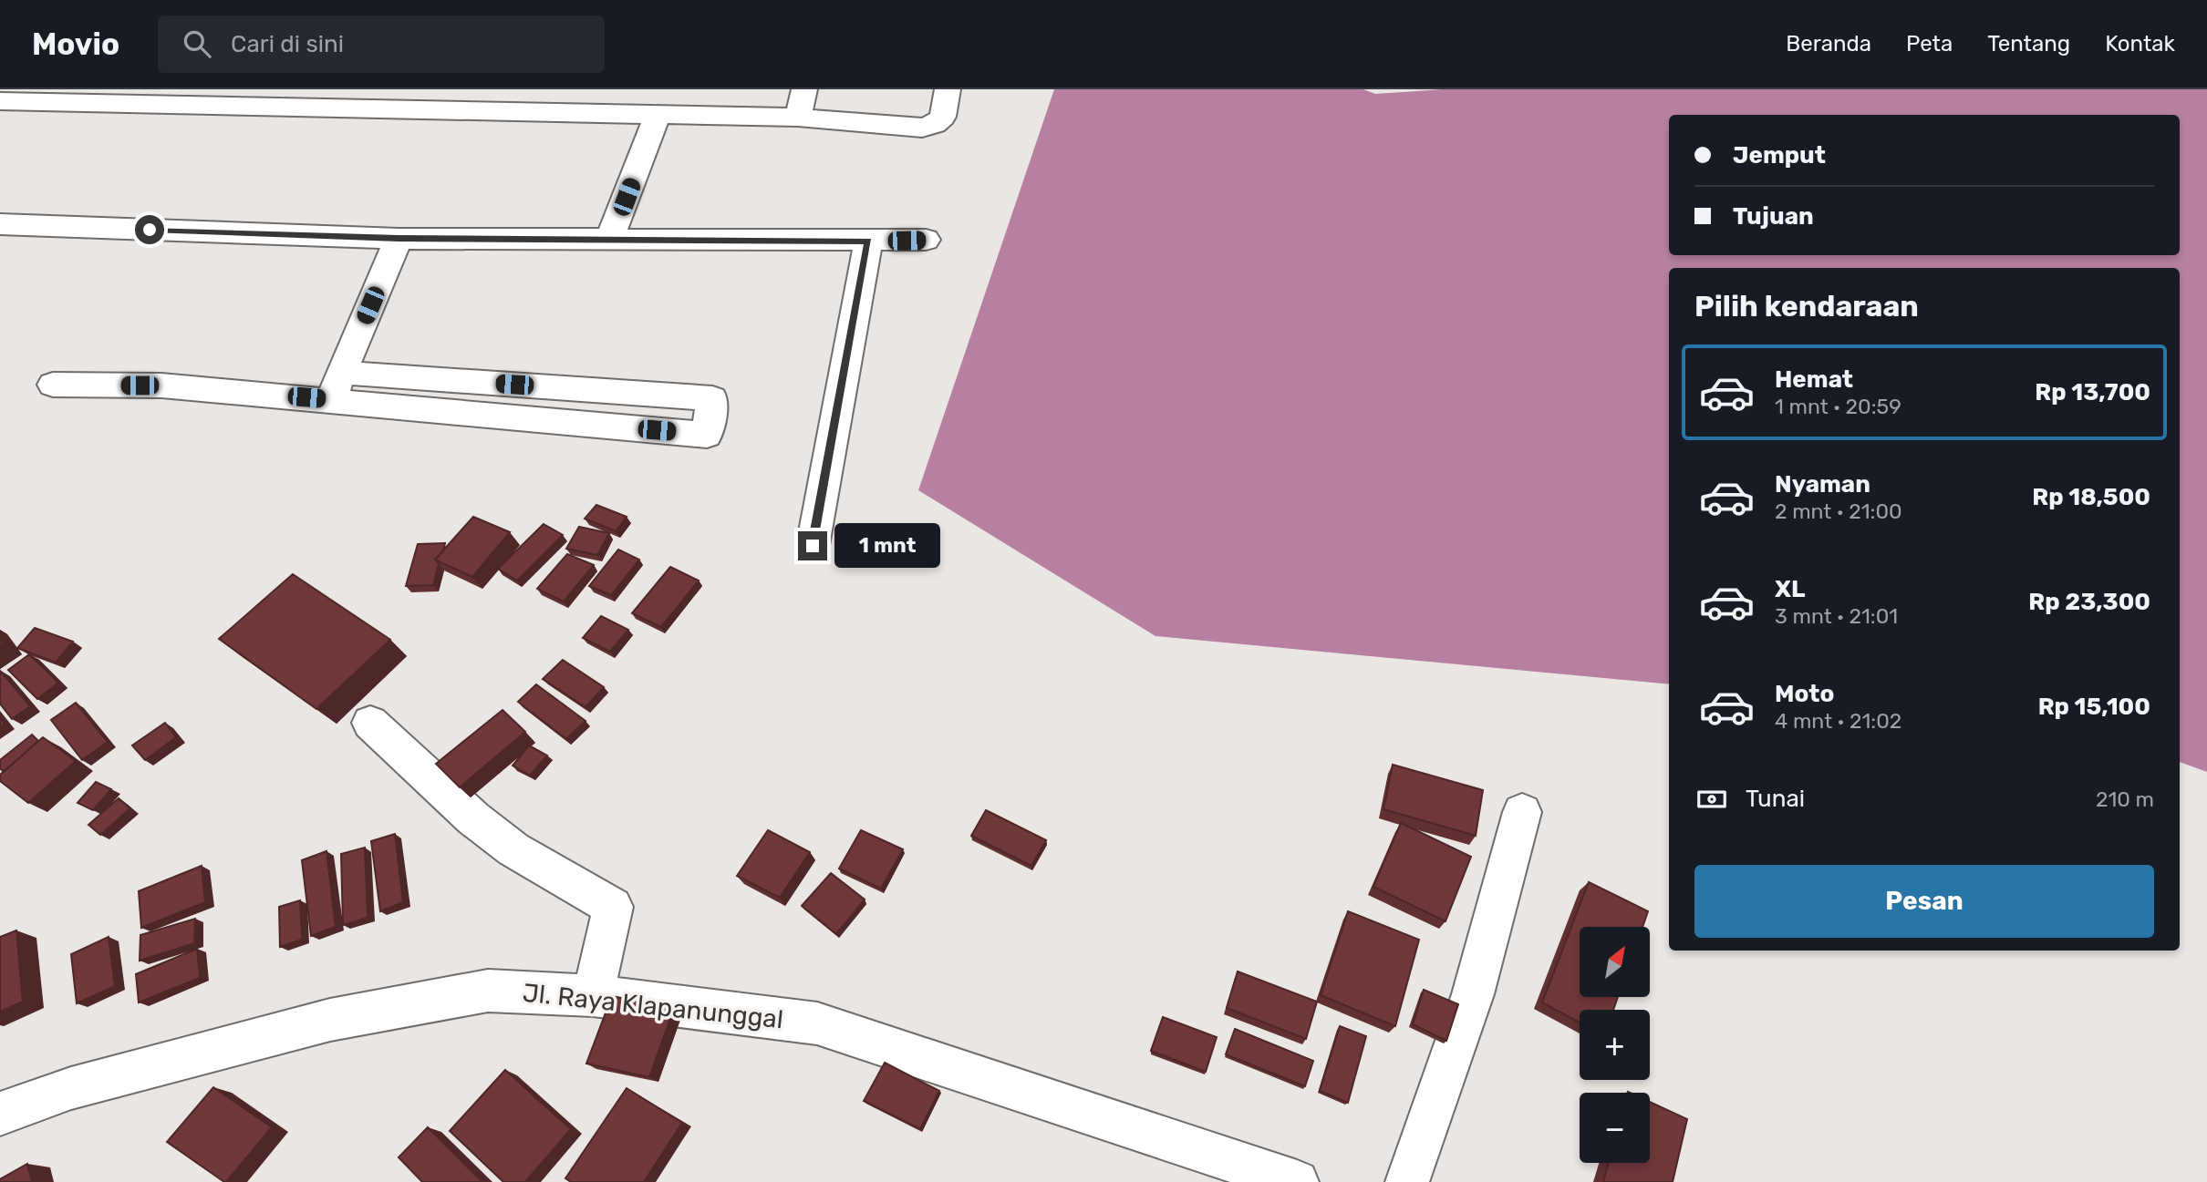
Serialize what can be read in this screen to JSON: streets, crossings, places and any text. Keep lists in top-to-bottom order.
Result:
{
  "streets": {
    "street": ["Jl. Raya Klapanunggal"]
  },
  "north": "top right",
  "page": {
    "header": "Movio",
    "search": "Cari di sini",
    "nav": [
      "Beranda",
      "Peta",
      "Tentang",
      "Kontak"
    ],
    "banner": ["Jemput", "Tujuan"],
    "heading": "Pilih kendaraan",
    "list": [
      {
        "name": "Hemat",
        "note": "1 mnt · 20:59",
        "value": "Rp 13,700"
      },
      {
        "name": "Nyaman",
        "note": "2 mnt · 21:00",
        "value": "Rp 18,500"
      },
      {
        "name": "XL",
        "note": "3 mnt · 21:01",
        "value": "Rp 23,300"
      },
      {
        "name": "Moto",
        "note": "4 mnt · 21:02",
        "value": "Rp 15,100"
      }
    ],
    "bubble": "1 mnt",
    "pay": ["Tunai", "210 m"],
    "buttons": "Pesan",
    "map_buttons": ["+", "−"]
  }
}
